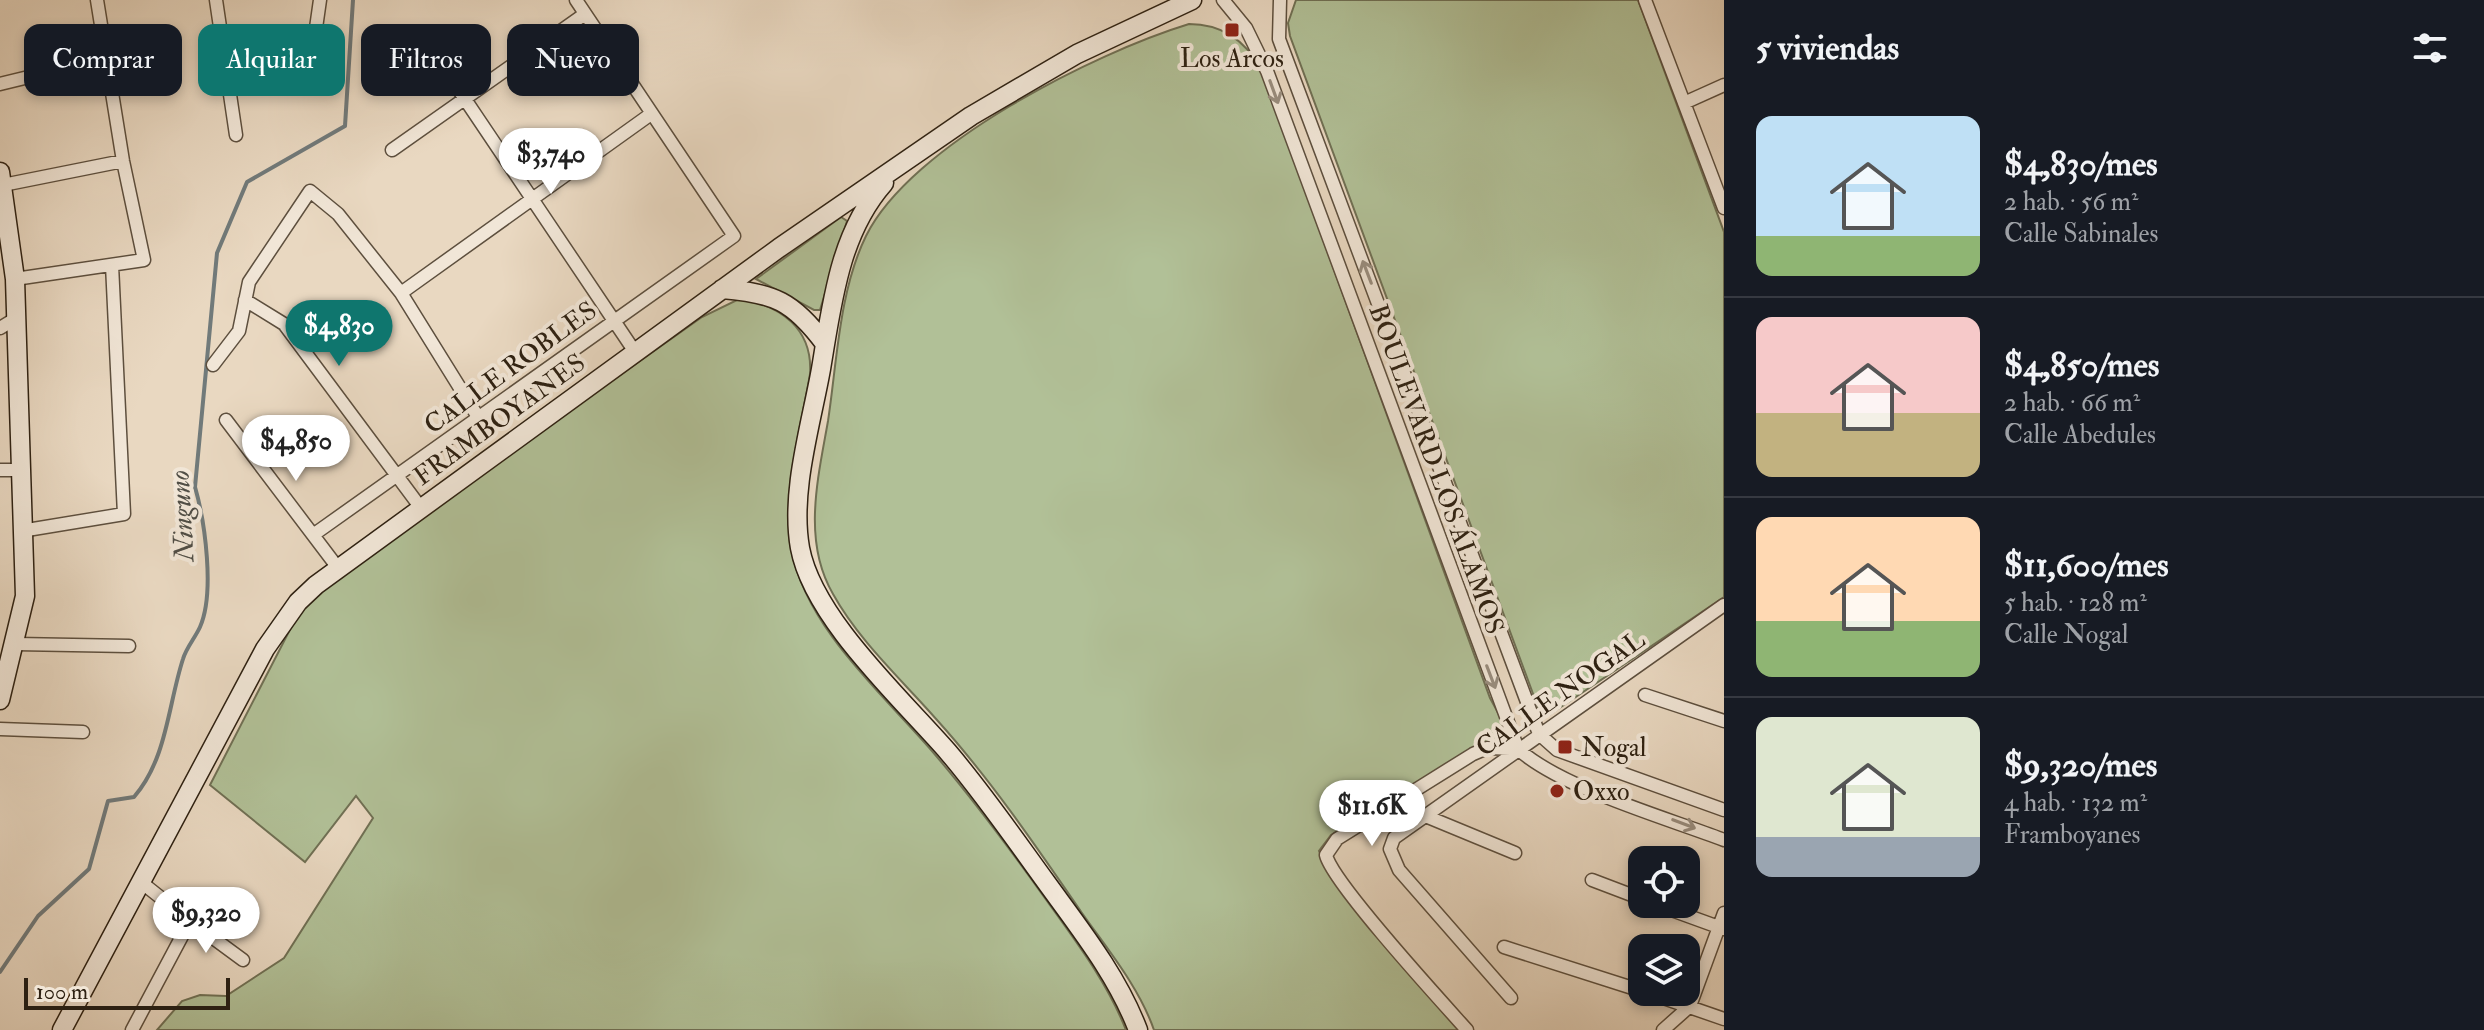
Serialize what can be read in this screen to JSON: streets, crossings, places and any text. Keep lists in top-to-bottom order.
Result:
{
  "streets": {
    "street": [
      "CALLE ROBLES",
      "FRAMBOYANES",
      "BOULEVARD LOS ÁLAMOS",
      "CALLE NOGAL"
    ]
  },
  "crossings": [
    ["BOULEVARD LOS ÁLAMOS", "CALLE NOGAL"]
  ],
  "water": ["Ninguno"],
  "places": {
    "transit": ["Los Arcos", "Nogal"],
    "other": ["Oxxo"]
  },
  "scale_bar": "100 m",
  "page": {
    "heading": "5 viviendas",
    "chip": [
      "Comprar",
      "Alquilar",
      "Filtros",
      "Nuevo"
    ],
    "list": [
      {
        "name": "$4,830/mes",
        "note": "2 hab. · 56 m² · Calle Sabinales"
      },
      {
        "name": "$4,850/mes",
        "note": "2 hab. · 66 m² · Calle Abedules"
      },
      {
        "name": "$11,600/mes",
        "note": "5 hab. · 128 m² · Calle Nogal"
      },
      {
        "name": "$9,320/mes",
        "note": "4 hab. · 132 m² · Framboyanes"
      }
    ],
    "price": [
      "$3,740",
      "$4,830",
      "$4,850",
      "$11.6K",
      "$9,320"
    ],
    "scale": "100 m"
  }
}
